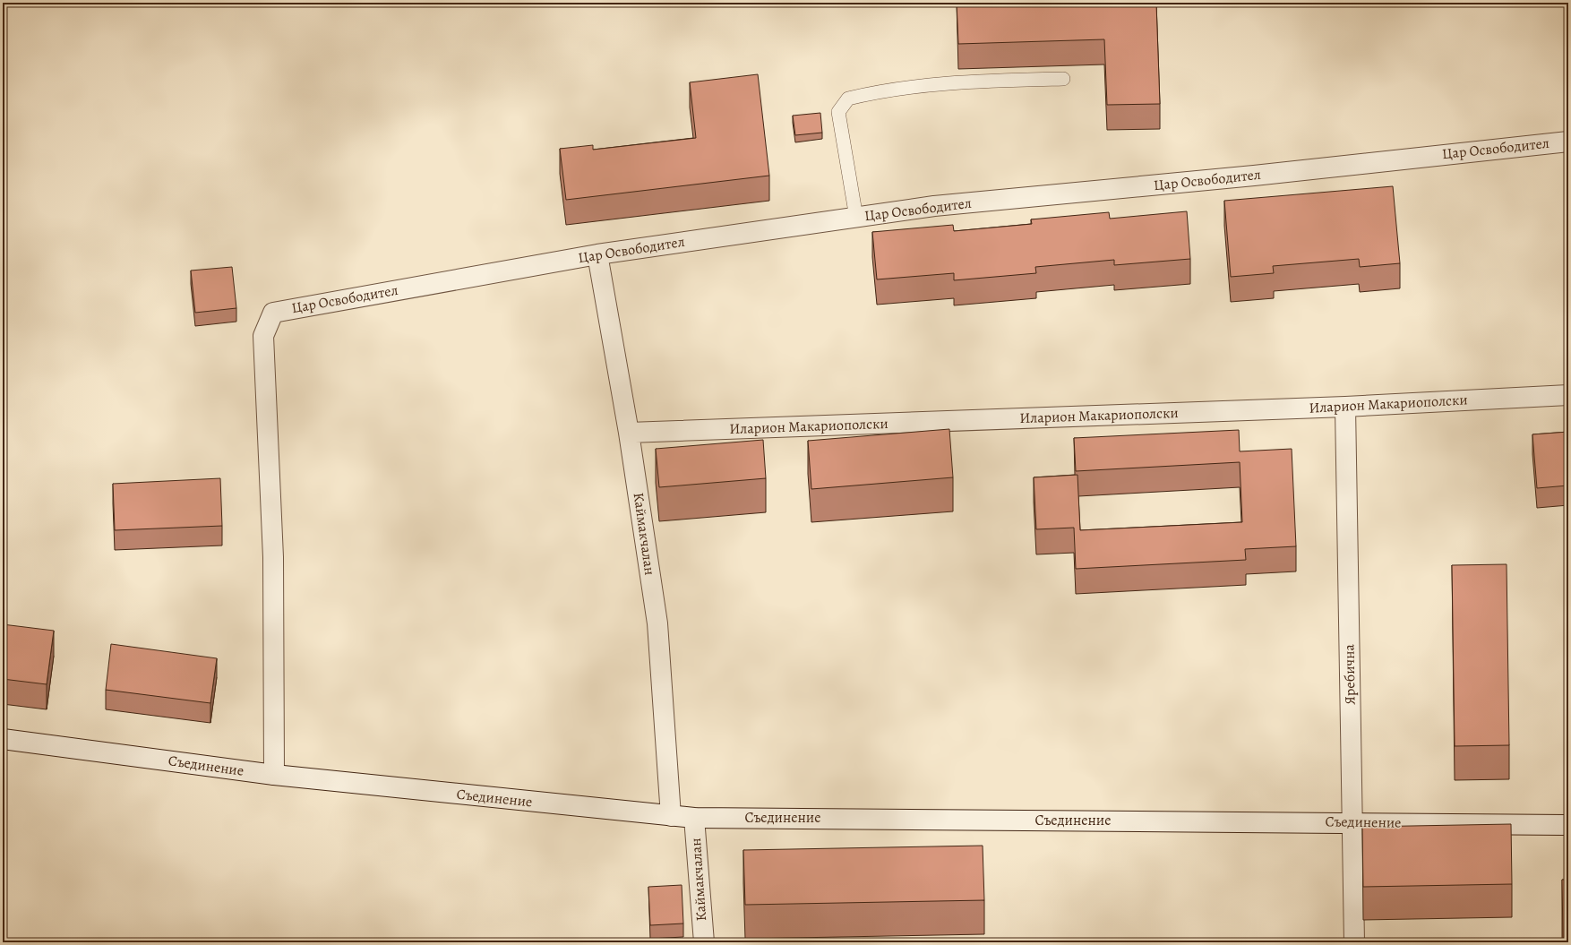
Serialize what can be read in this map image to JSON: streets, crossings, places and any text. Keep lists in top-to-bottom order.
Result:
{
  "streets": {
    "street": [
      "Цар Освободител",
      "Иларион Макариополски",
      "Каймакчалан",
      "Яребична",
      "Съединение"
    ]
  },
  "crossings": [
    ["Цар Освободител", "Каймакчалан"],
    ["Цар Освободител", "Съединение"],
    ["Иларион Макариополски", "Каймакчалан"],
    ["Иларион Макариополски", "Яребична"],
    ["Каймакчалан", "Съединение"],
    ["Яребична", "Съединение"]
  ]
}
